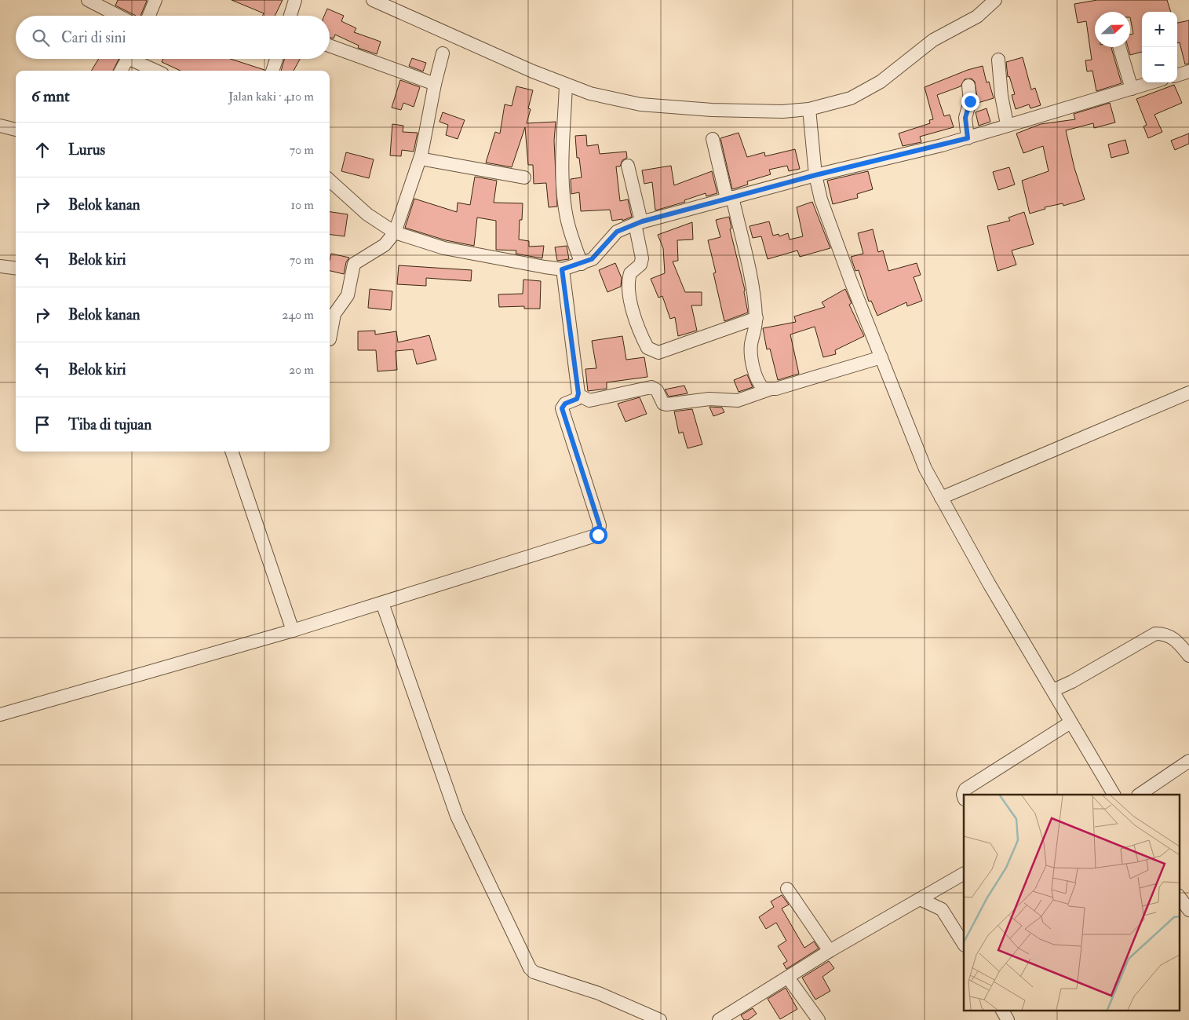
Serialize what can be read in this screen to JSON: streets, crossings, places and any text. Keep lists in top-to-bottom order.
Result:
{
  "north": "right",
  "page": {
    "map_buttons": ["+", "−"],
    "search": "Cari di sini",
    "heading": ["6 mnt", "Jalan kaki · 410 m"],
    "list": [
      ["Lurus", "70 m"],
      ["Belok kanan", "10 m"],
      ["Belok kiri", "70 m"],
      ["Belok kanan", "240 m"],
      ["Belok kiri", "20 m"],
      "Tiba di tujuan"
    ]
  }
}
